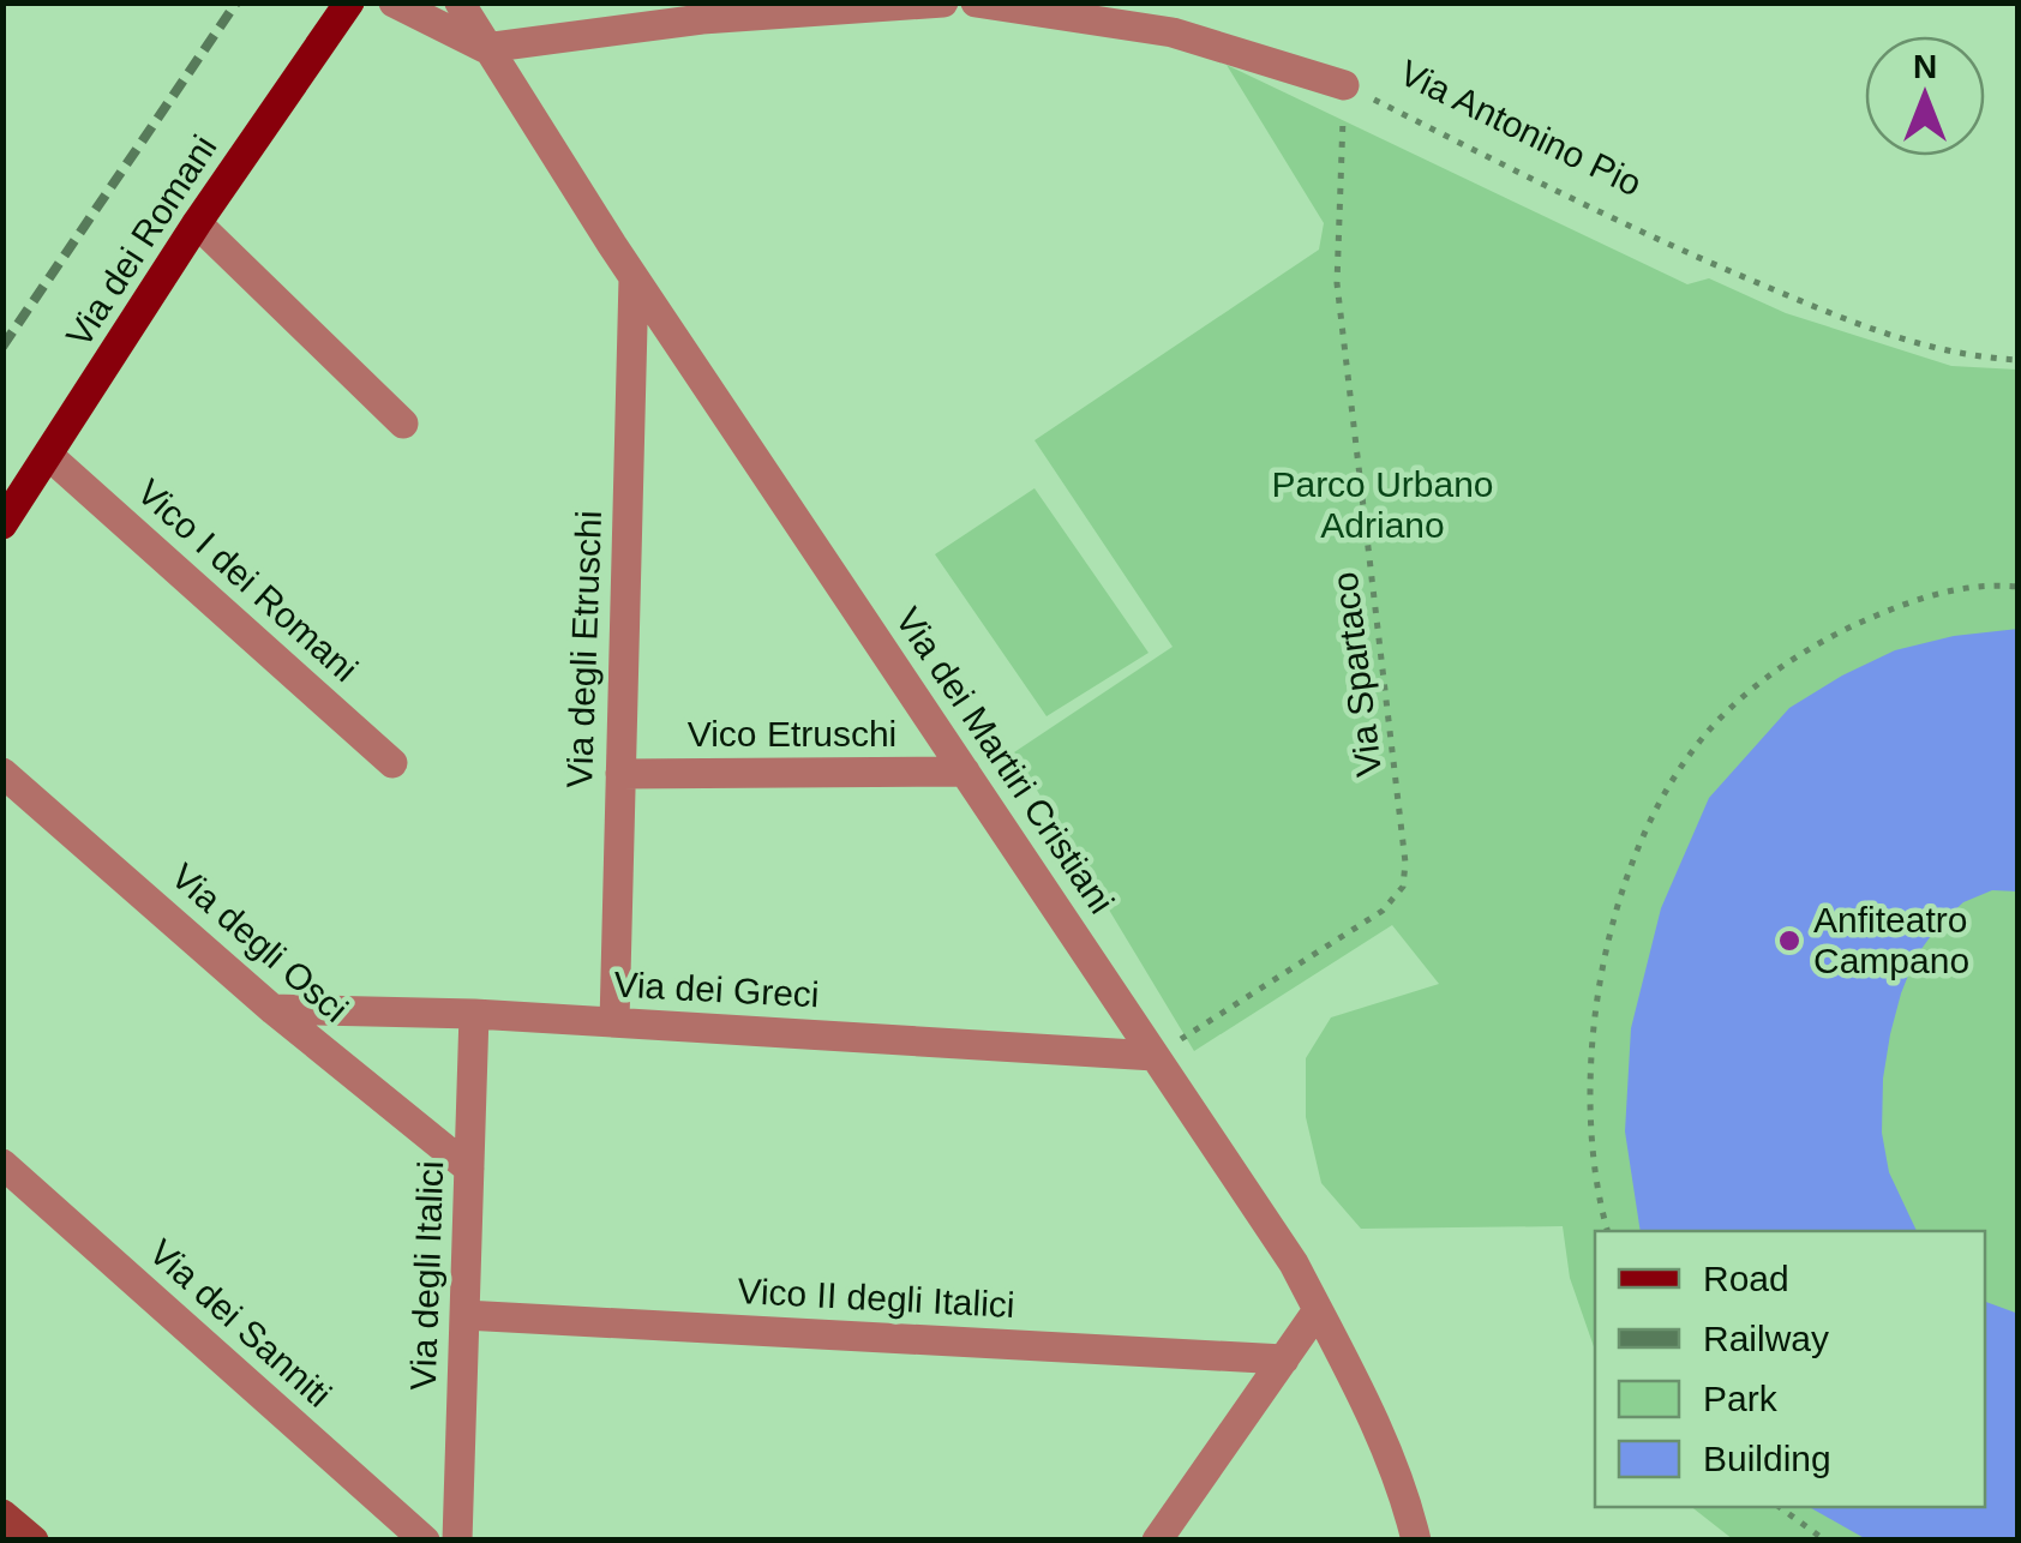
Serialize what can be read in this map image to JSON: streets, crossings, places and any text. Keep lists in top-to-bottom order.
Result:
{
  "streets": {
    "main road": ["Via dei Romani"],
    "street": [
      "Via Antonino Pio",
      "Vico I dei Romani",
      "Via degli Etruschi",
      "Vico Etruschi",
      "Via dei Martiri Cristiani",
      "Via degli Osci",
      "Via dei Greci",
      "Via degli Italici",
      "Vico II degli Italici",
      "Via dei Sanniti"
    ],
    "path": ["Via Spartaco"]
  },
  "crossings": [
    ["Via Antonino Pio", "Via Spartaco"],
    ["Via dei Romani", "Vico I dei Romani"],
    ["Via degli Etruschi", "Vico Etruschi"],
    ["Via degli Etruschi", "Via dei Martiri Cristiani"],
    ["Via degli Etruschi", "Via dei Greci"],
    ["Via Spartaco", "Via dei Martiri Cristiani"],
    ["Via Spartaco", "Via dei Greci"],
    ["Vico Etruschi", "Via dei Martiri Cristiani"],
    ["Via dei Martiri Cristiani", "Via dei Greci"],
    ["Via degli Osci", "Via dei Greci"],
    ["Via degli Osci", "Via degli Italici"],
    ["Via dei Greci", "Via degli Italici"],
    ["Via degli Italici", "Vico II degli Italici"]
  ],
  "parks": ["Parco Urbano Adriano"],
  "places": ["Anfiteatro Campano"],
  "legend": [
    "Road",
    "Railway",
    "Park",
    "Building"
  ],
  "north": "top"
}
